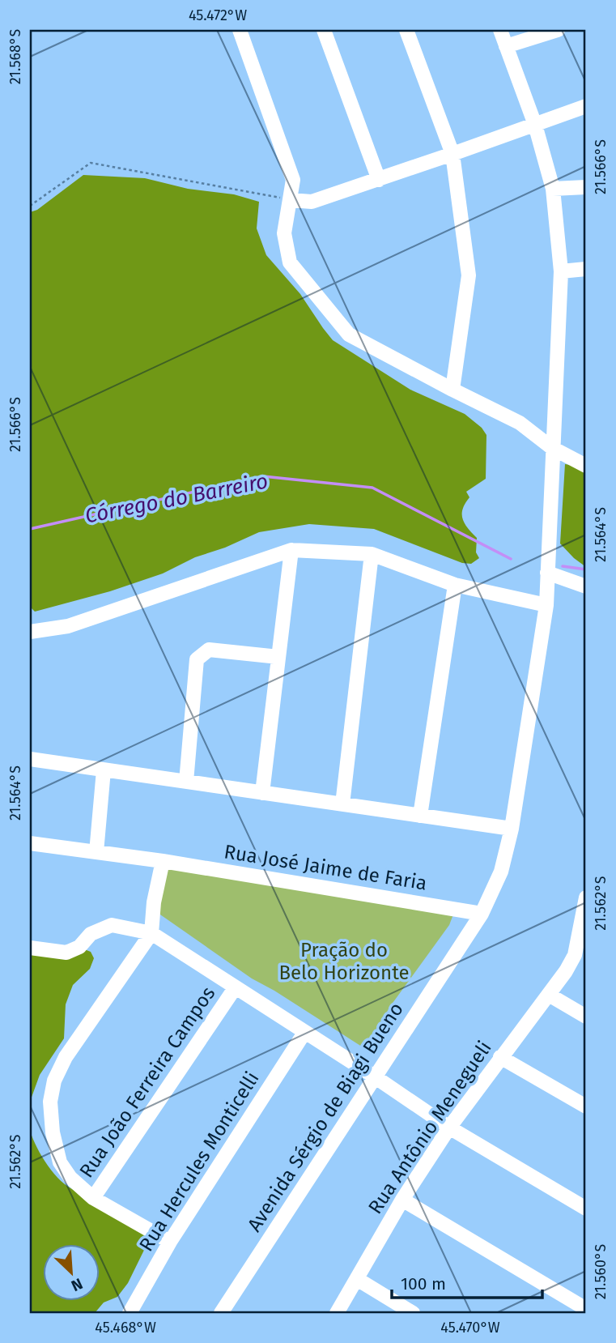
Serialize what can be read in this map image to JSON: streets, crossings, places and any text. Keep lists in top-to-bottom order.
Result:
{
  "streets": {
    "street": [
      "Rua José Jaime de Faria",
      "Rua João Ferreira Campos",
      "Avenida Sérgio de Biagi Bueno",
      "Rua Antônio Menegueli",
      "Rua Hercules Monticelli"
    ]
  },
  "crossings": [
    ["Rua José Jaime de Faria", "Avenida Sérgio de Biagi Bueno"]
  ],
  "water": ["Córrego do Barreiro"],
  "parks": ["Pração do Belo Horizonte"],
  "scale_bar": "100 m",
  "north": "bottom right",
  "coordinates": [
    "45.472°W",
    "21.568°S",
    "21.566°S",
    "21.564°S",
    "21.562°S",
    "21.560°S",
    "45.468°W",
    "45.470°W"
  ]
}
